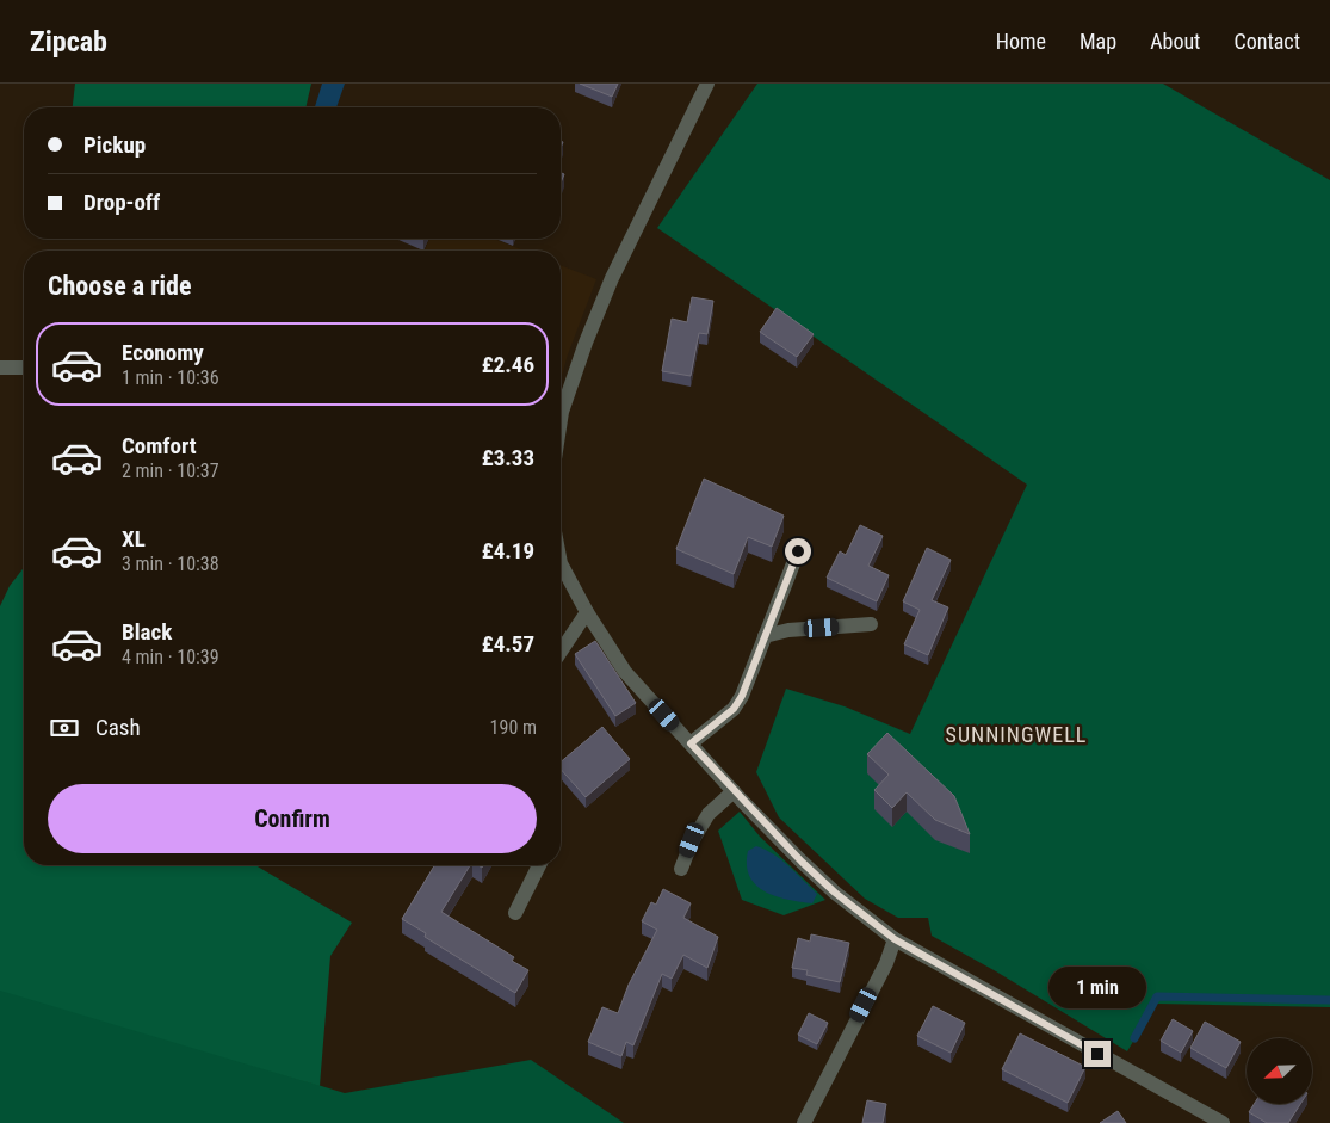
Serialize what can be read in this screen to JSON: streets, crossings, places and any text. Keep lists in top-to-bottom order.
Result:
{
  "districts": ["SUNNINGWELL"],
  "north": "bottom left",
  "page": {
    "header": "Zipcab",
    "nav": [
      "Home",
      "Map",
      "About",
      "Contact"
    ],
    "banner": ["Pickup", "Drop-off"],
    "heading": "Choose a ride",
    "list": [
      {
        "name": "Economy",
        "note": "1 min · 10:36",
        "value": "£2.46"
      },
      {
        "name": "Comfort",
        "note": "2 min · 10:37",
        "value": "£3.33"
      },
      {
        "name": "XL",
        "note": "3 min · 10:38",
        "value": "£4.19"
      },
      {
        "name": "Black",
        "note": "4 min · 10:39",
        "value": "£4.57"
      }
    ],
    "pay": ["Cash", "190 m"],
    "buttons": "Confirm",
    "bubble": "1 min"
  }
}
